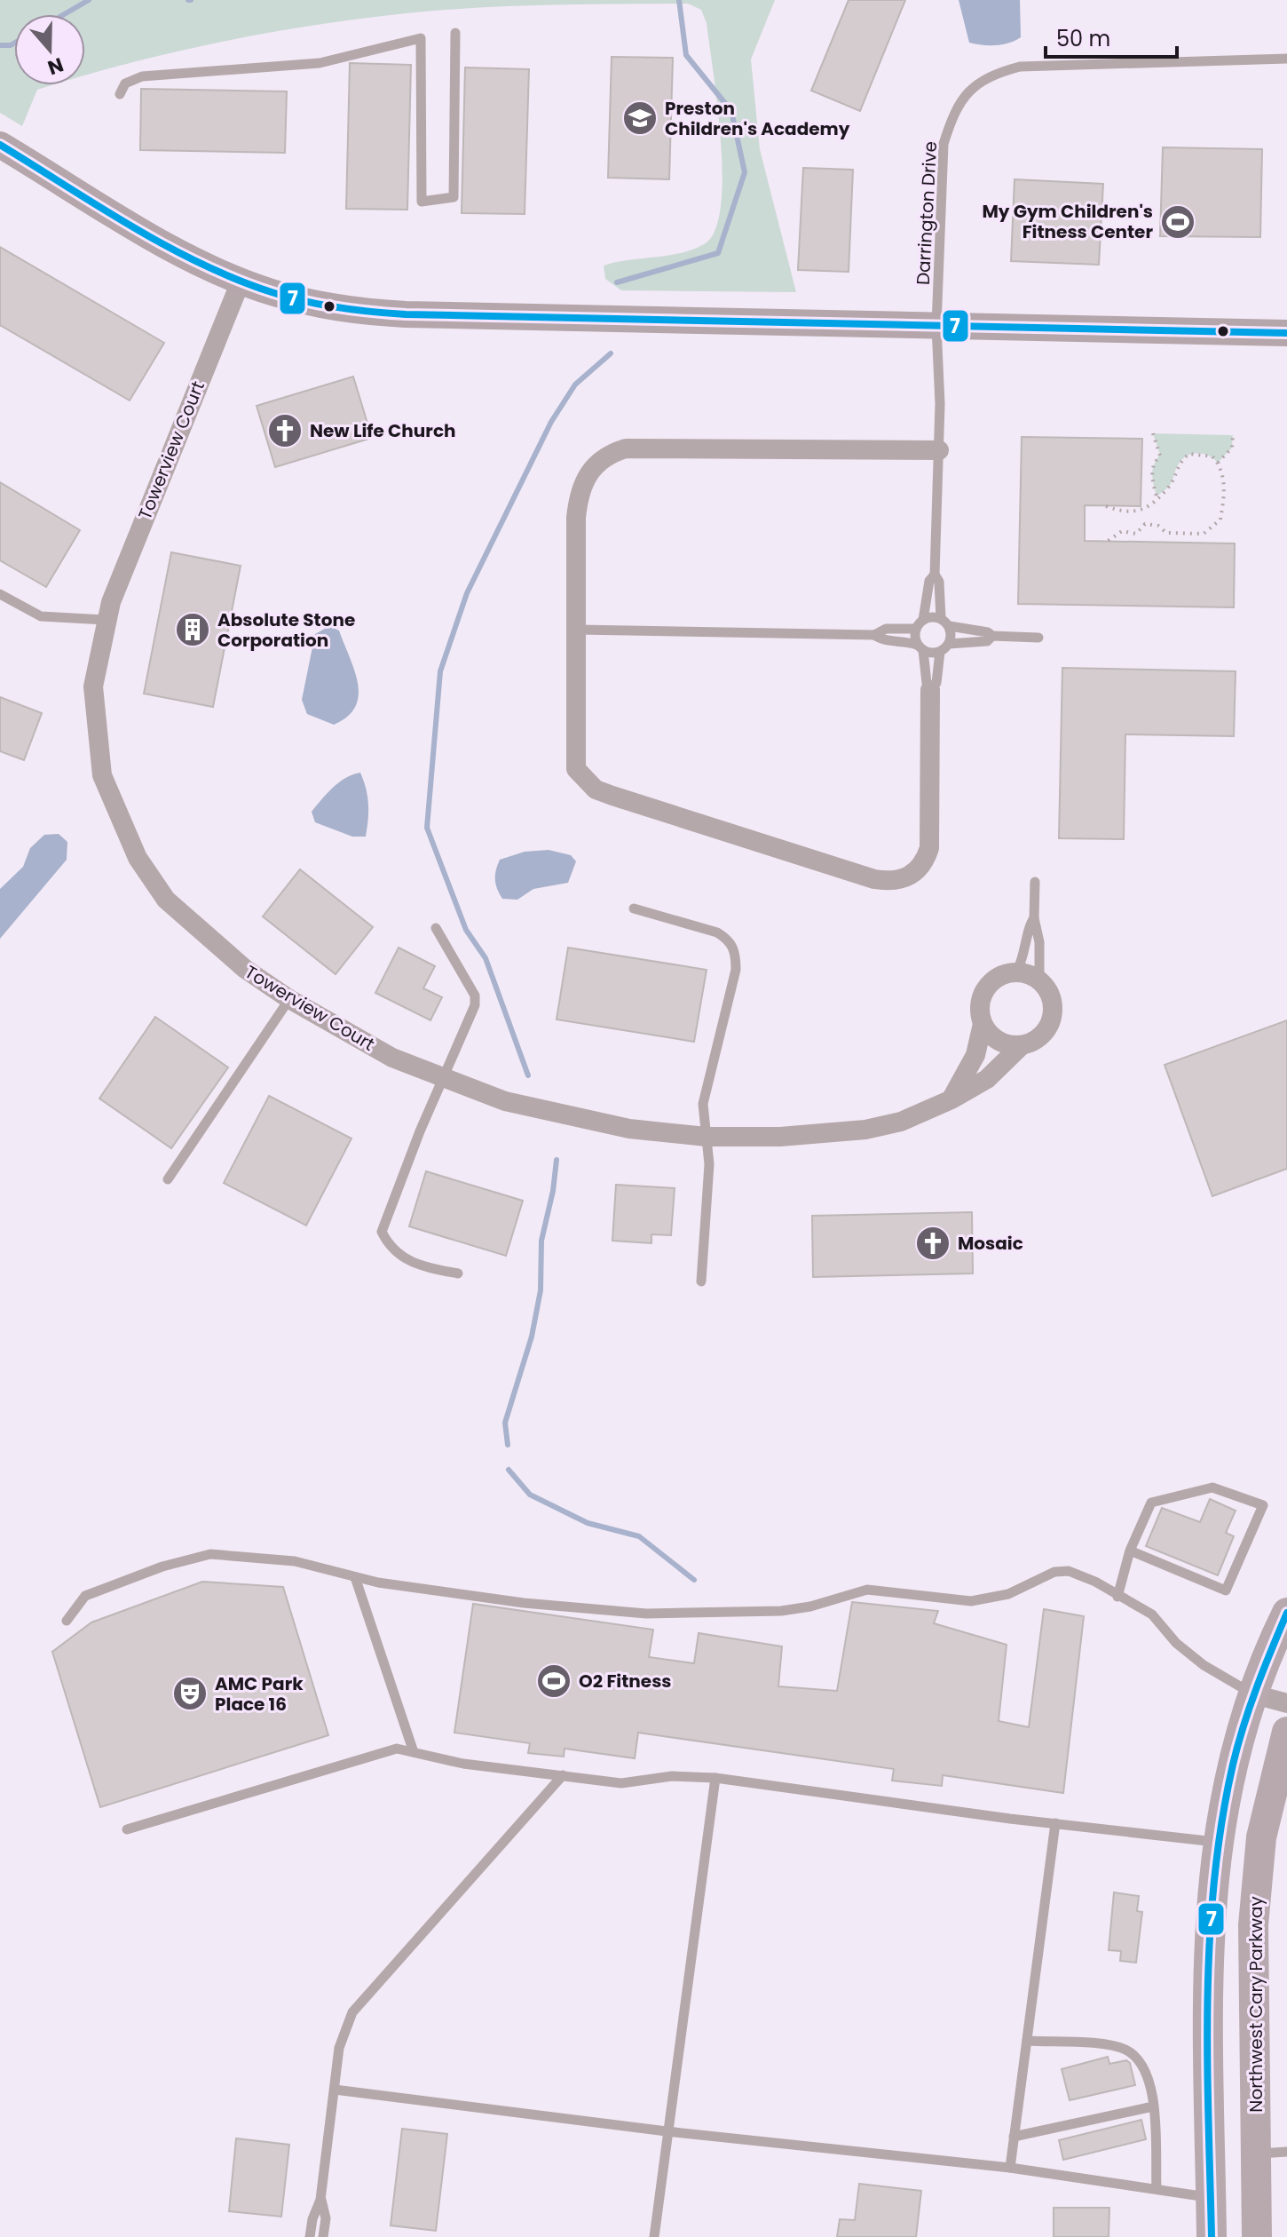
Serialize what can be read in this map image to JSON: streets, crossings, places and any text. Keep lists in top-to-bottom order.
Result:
{
  "streets": {
    "main road": ["Northwest Cary Parkway"],
    "street": ["Towerview Court"],
    "lane": ["Darrington Drive"]
  },
  "places": {
    "school or university": ["Preston Children's Academy"],
    "sports": ["My Gym Children's Fitness Center", "O2 Fitness"],
    "church": ["New Life Church", "Mosaic"],
    "building": ["Absolute Stone Corporation"],
    "theatre": ["AMC Park Place 16"]
  },
  "lines": ["transit line 7"],
  "scale_bar": "50 m",
  "north": "bottom"
}
